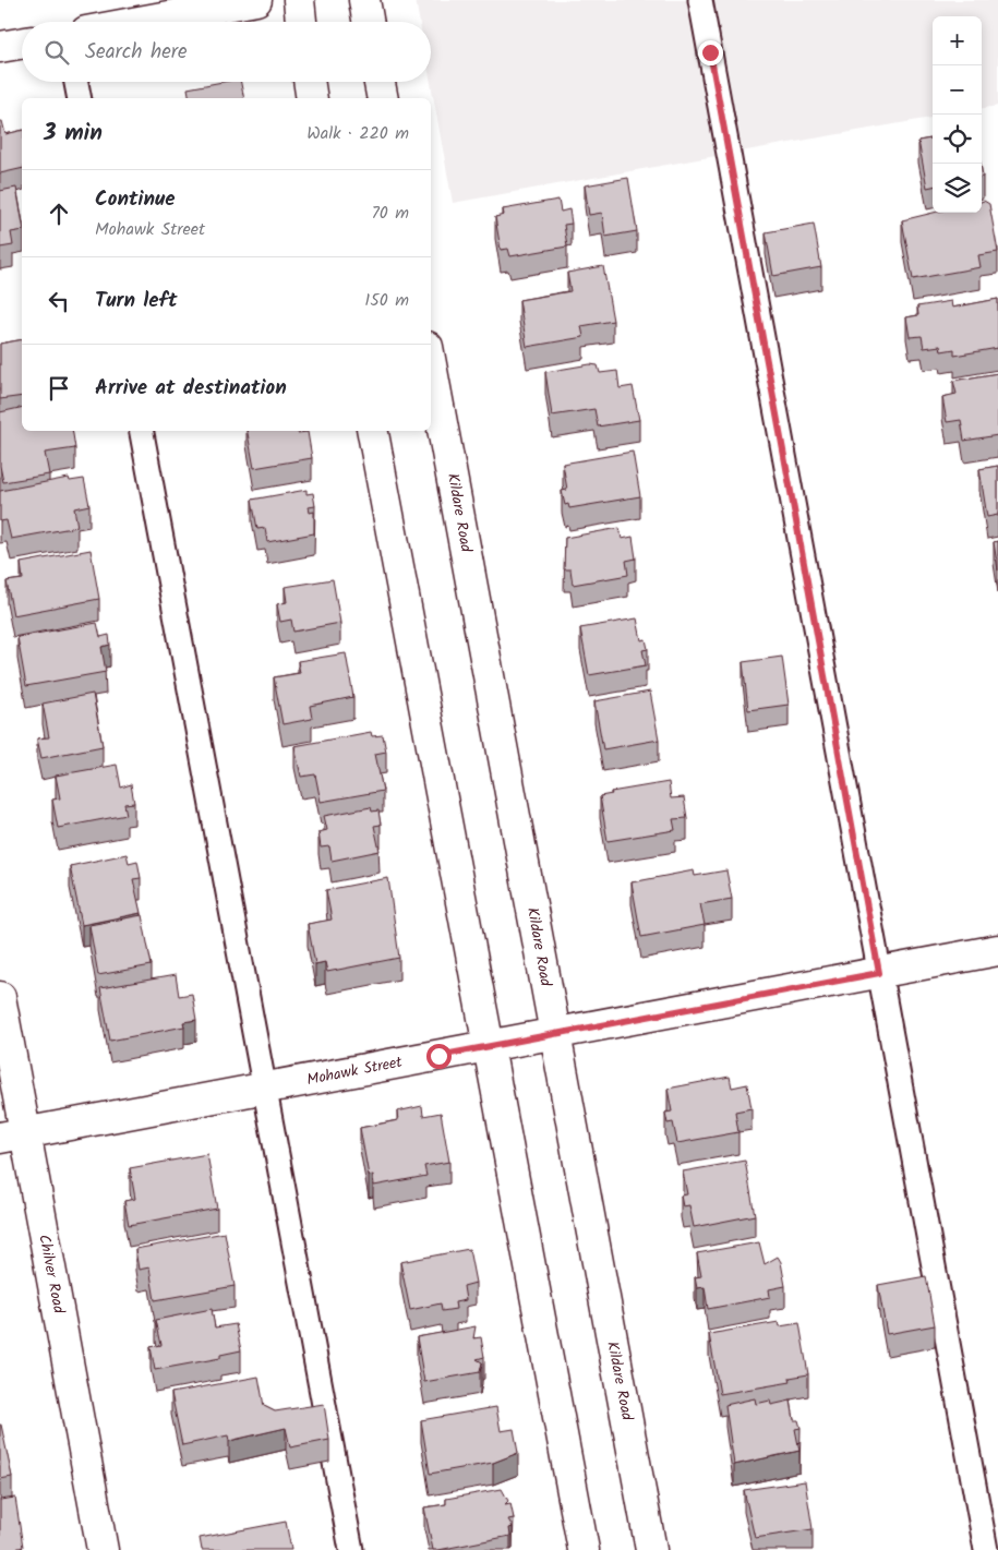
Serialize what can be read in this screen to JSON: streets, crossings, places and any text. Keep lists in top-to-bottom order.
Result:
{
  "streets": {
    "street": ["Kildare Road", "Mohawk Street", "Chilver Road"]
  },
  "crossings": [
    ["Kildare Road", "Mohawk Street"],
    ["Mohawk Street", "Chilver Road"]
  ],
  "page": {
    "map_buttons": ["+", "−"],
    "search": "Search here",
    "heading": ["3 min", "Walk · 220 m"],
    "list": [
      ["Continue", "Mohawk Street", "70 m"],
      ["Turn left", "150 m"],
      "Arrive at destination"
    ]
  }
}
